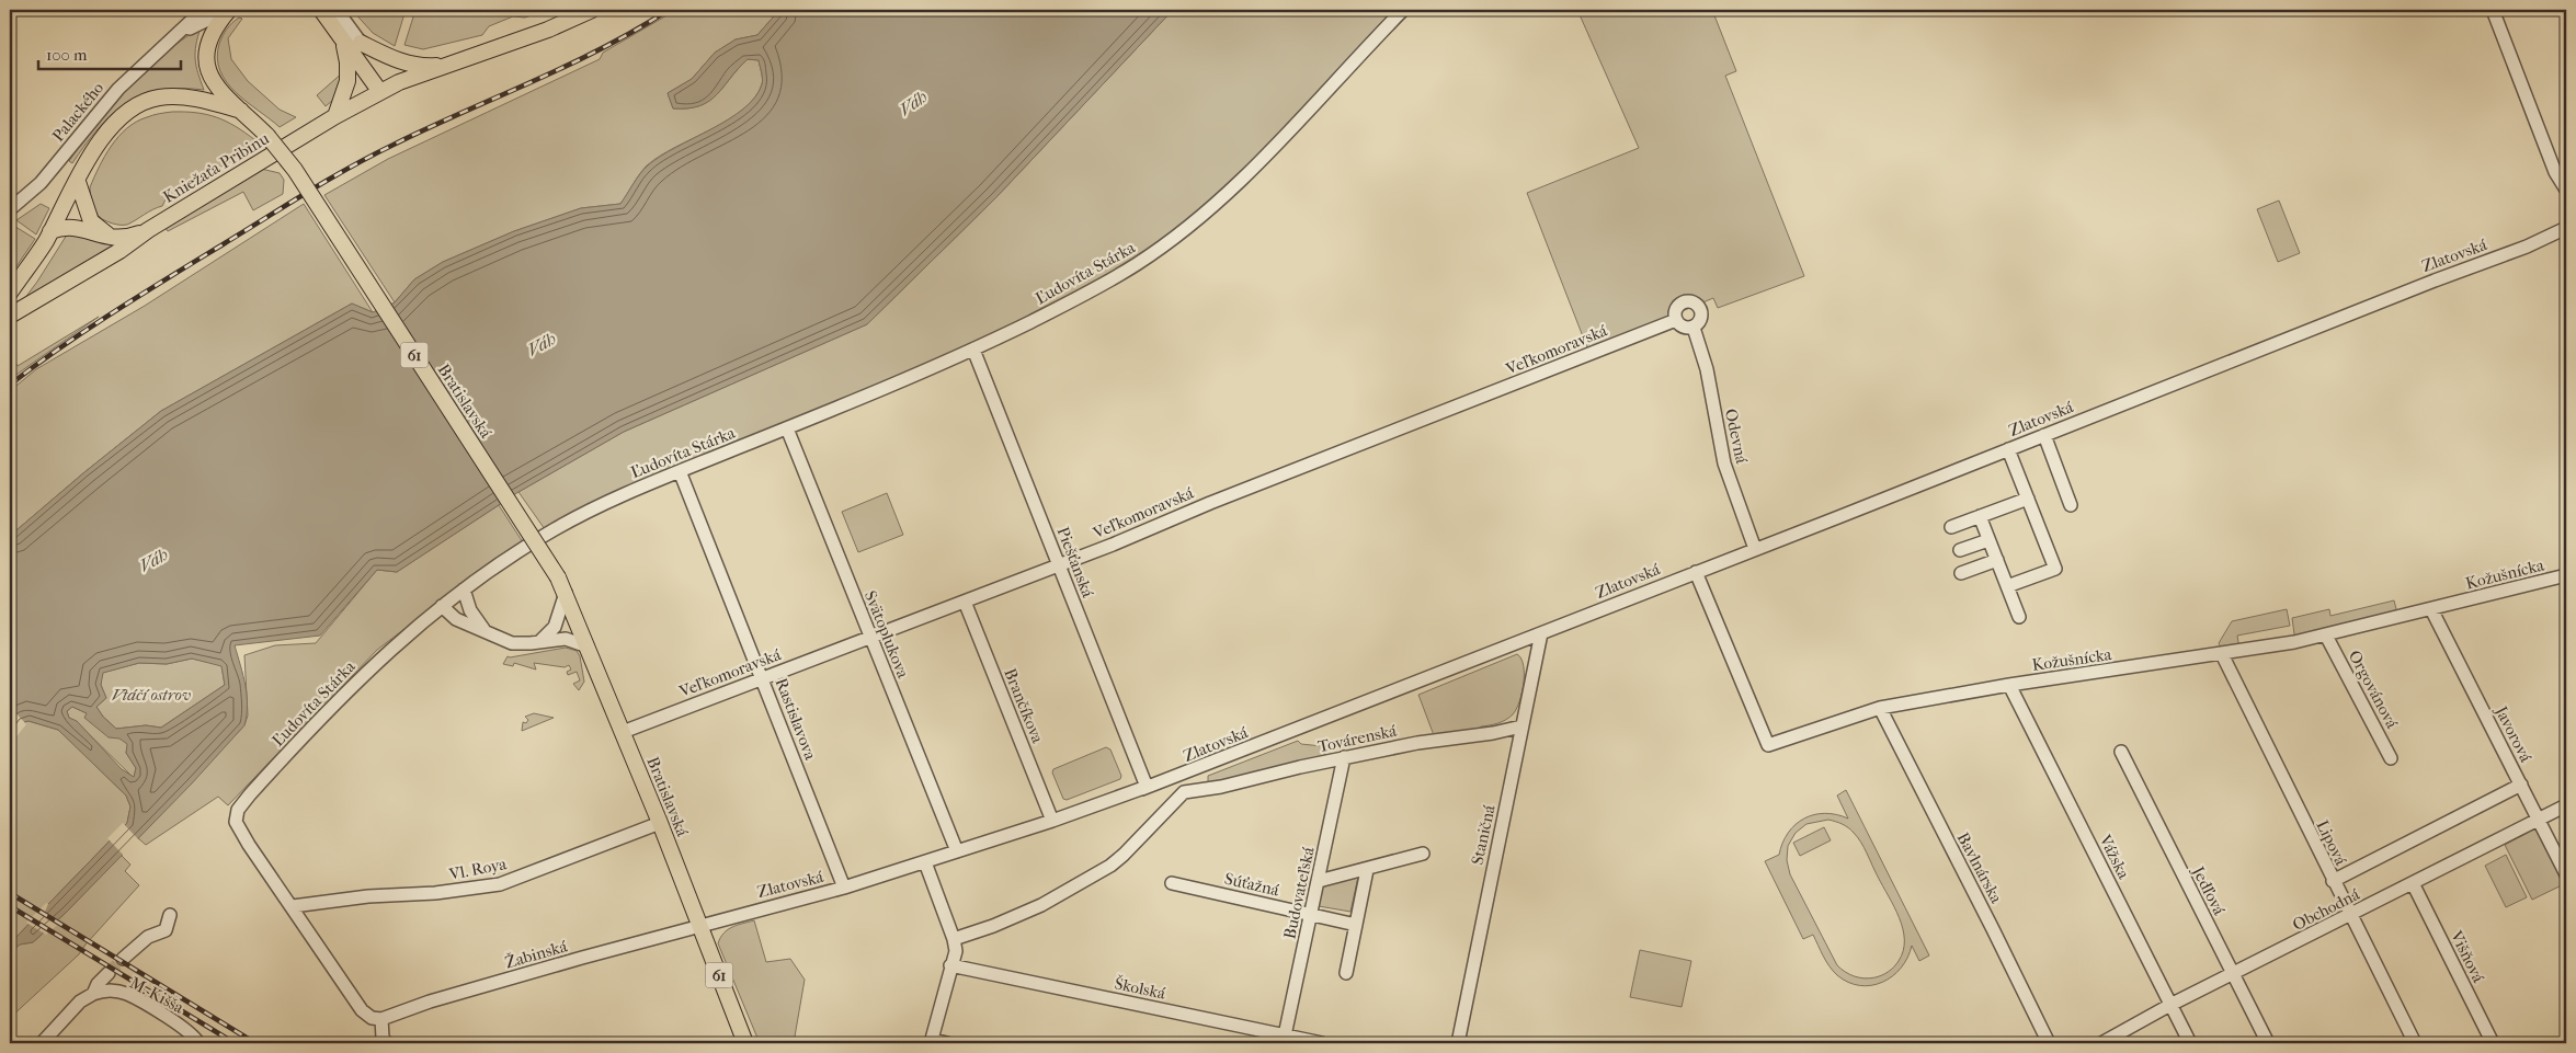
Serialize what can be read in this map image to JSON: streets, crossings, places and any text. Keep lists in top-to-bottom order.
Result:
{
  "streets": {
    "main road": ["Kniežaťa Pribinu", "61", "Bratislavská"],
    "street": [
      "Palackého",
      "Zlatovská",
      "Ľudovíta Stárka",
      "Veľkomoravská",
      "Odevná",
      "Piešťanská",
      "Kožušnícka",
      "Svätoplukova",
      "Orgovánová",
      "Brančíkova",
      "Rastislavova",
      "Javorová",
      "Továrenská",
      "Staničná",
      "Lipová",
      "Vážska",
      "Bavlnárska",
      "Vl. Roya",
      "Súťažná",
      "Jedľová",
      "Budovateľská",
      "Obchodná",
      "Žabinská",
      "Višňová",
      "Školská",
      "M. Kišša"
    ]
  },
  "crossings": [
    ["Zlatovská", "Bratislavská"],
    ["Zlatovská", "Odevná"],
    ["Zlatovská", "Piešťanská"],
    ["Zlatovská", "Kožušnícka"],
    ["Zlatovská", "Svätoplukova"],
    ["Zlatovská", "Brančíkova"],
    ["Zlatovská", "Rastislavova"],
    ["Zlatovská", "Staničná"],
    ["Zlatovská", "Žabinská"],
    ["Ľudovíta Stárka", "Piešťanská"],
    ["Ľudovíta Stárka", "Svätoplukova"],
    ["Ľudovíta Stárka", "Rastislavova"],
    ["Ľudovíta Stárka", "Vl. Roya"],
    ["Ľudovíta Stárka", "Žabinská"],
    ["Veľkomoravská", "Bratislavská"],
    ["Veľkomoravská", "Odevná"],
    ["Veľkomoravská", "Piešťanská"],
    ["Veľkomoravská", "Svätoplukova"],
    ["Veľkomoravská", "Brančíkova"],
    ["Veľkomoravská", "Rastislavova"],
    ["Bratislavská", "Vl. Roya"],
    ["Bratislavská", "Žabinská"],
    ["Kožušnícka", "Orgovánová"],
    ["Kožušnícka", "Javorová"],
    ["Kožušnícka", "Lipová"],
    ["Kožušnícka", "Vážska"],
    ["Kožušnícka", "Bavlnárska"],
    ["Javorová", "Obchodná"],
    ["Továrenská", "Staničná"],
    ["Továrenská", "Budovateľská"],
    ["Lipová", "Obchodná"],
    ["Vážska", "Obchodná"],
    ["Súťažná", "Budovateľská"],
    ["Jedľová", "Obchodná"],
    ["Budovateľská", "Školská"],
    ["Obchodná", "Višňová"]
  ],
  "water": ["Váh"],
  "parks": ["Vtáčí ostrov"],
  "scale_bar": "100 m"
}
